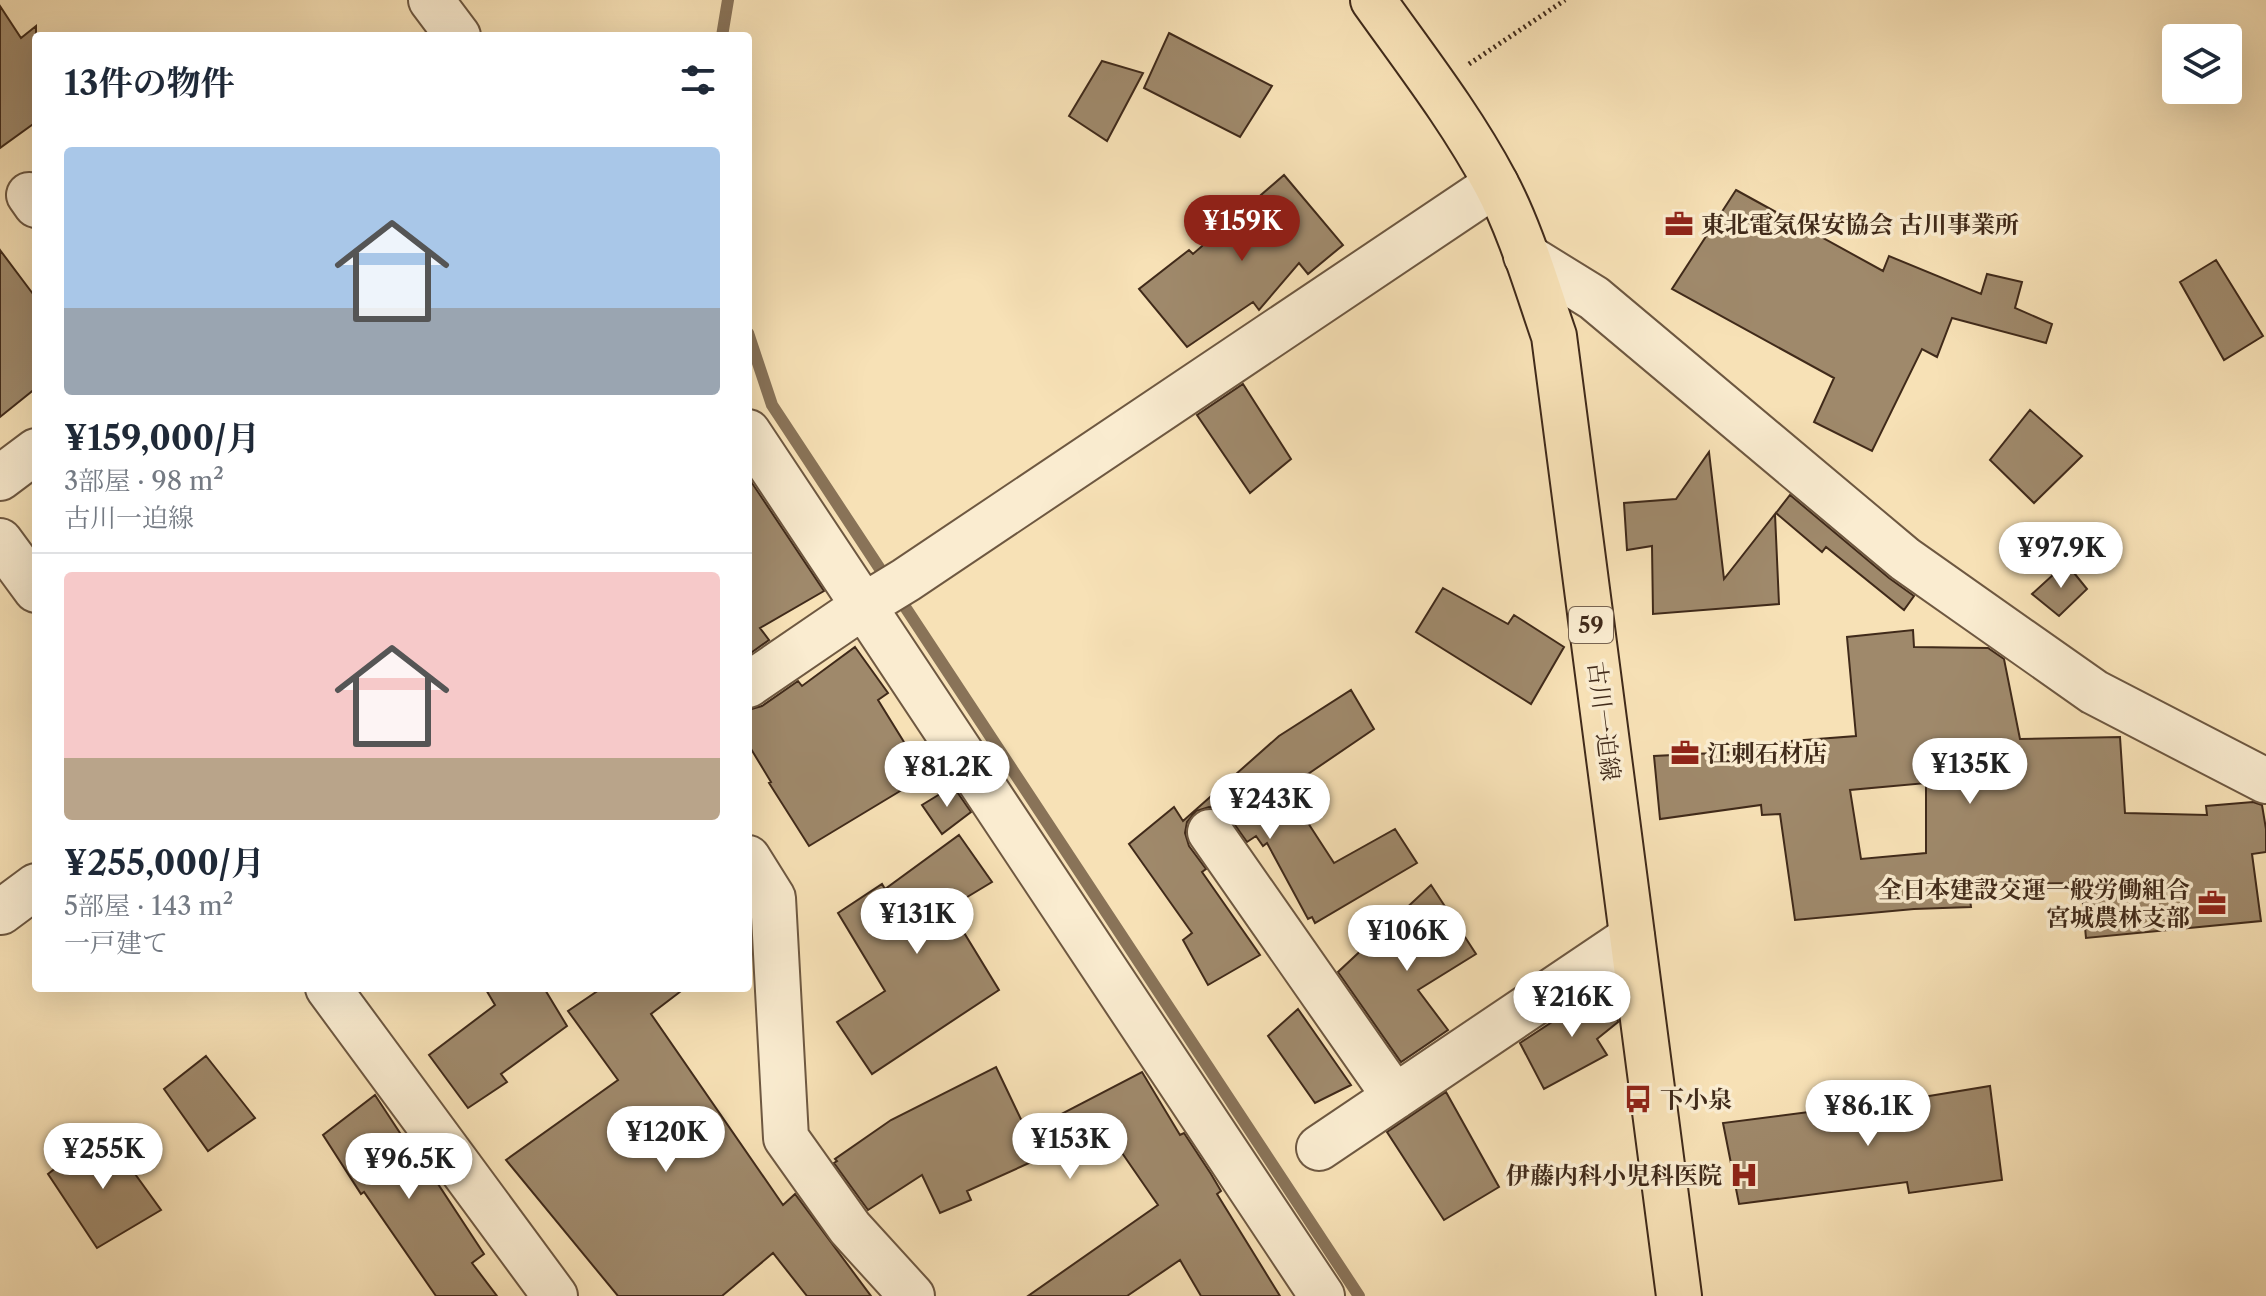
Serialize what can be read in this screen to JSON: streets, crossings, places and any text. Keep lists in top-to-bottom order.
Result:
{
  "streets": {
    "main road": ["59", "古川一迫線"]
  },
  "places": {
    "office": ["東北電気保安協会 古川事業所", "江刺石材店", "全日本建設交運一般労働組合 宮城農林支部"],
    "bus stop": ["下小泉"],
    "hospital": ["伊藤内科小児科医院"]
  },
  "page": {
    "heading": "13件の物件",
    "list": [
      {
        "name": "¥159,000/月",
        "note": "3部屋 · 98 m² · 古川一迫線"
      },
      {
        "name": "¥255,000/月",
        "note": "5部屋 · 143 m² · 一戸建て"
      }
    ],
    "price": [
      "¥159K",
      "¥97.9K",
      "¥135K",
      "¥81.2K",
      "¥243K",
      "¥131K",
      "¥106K",
      "¥216K",
      "¥86.1K",
      "¥120K",
      "¥153K",
      "¥255K",
      "¥96.5K"
    ]
  }
}
